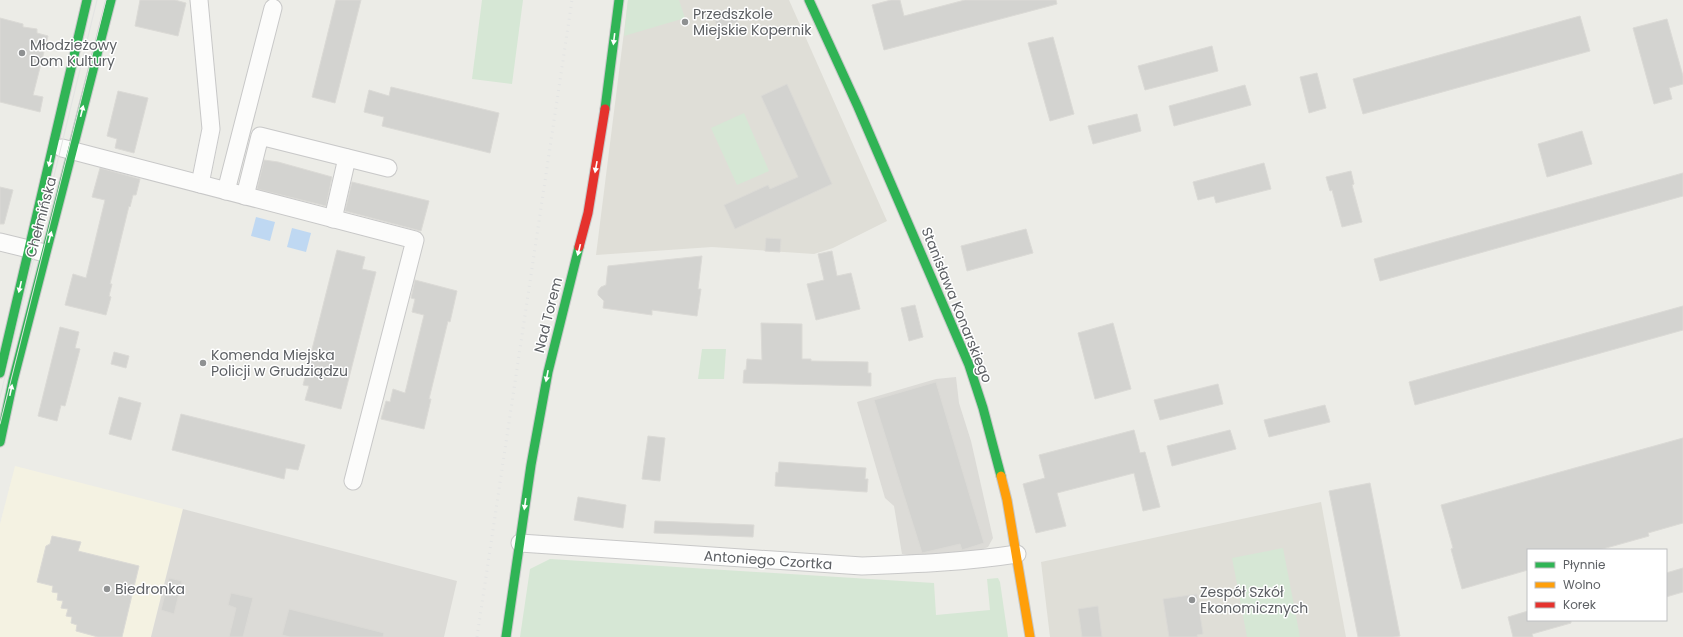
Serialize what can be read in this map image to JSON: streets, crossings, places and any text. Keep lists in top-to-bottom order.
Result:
{
  "streets": {
    "street": [
      "Chełmińska",
      "Stanisława Konarskiego",
      "Nad Torem",
      "Antoniego Czortka"
    ]
  },
  "crossings": [
    ["Stanisława Konarskiego", "Antoniego Czortka"],
    ["Nad Torem", "Antoniego Czortka"]
  ],
  "one_way": ["Nad Torem"],
  "places": [
    "Przedszkole Miejskie Kopernik",
    "Młodzieżowy Dom Kultury",
    "Komenda Miejska Policji w Grudziądzu",
    "Biedronka",
    "Zespół Szkół Ekonomicznych"
  ],
  "legend": ["Płynnie", "Wolno", "Korek"]
}
